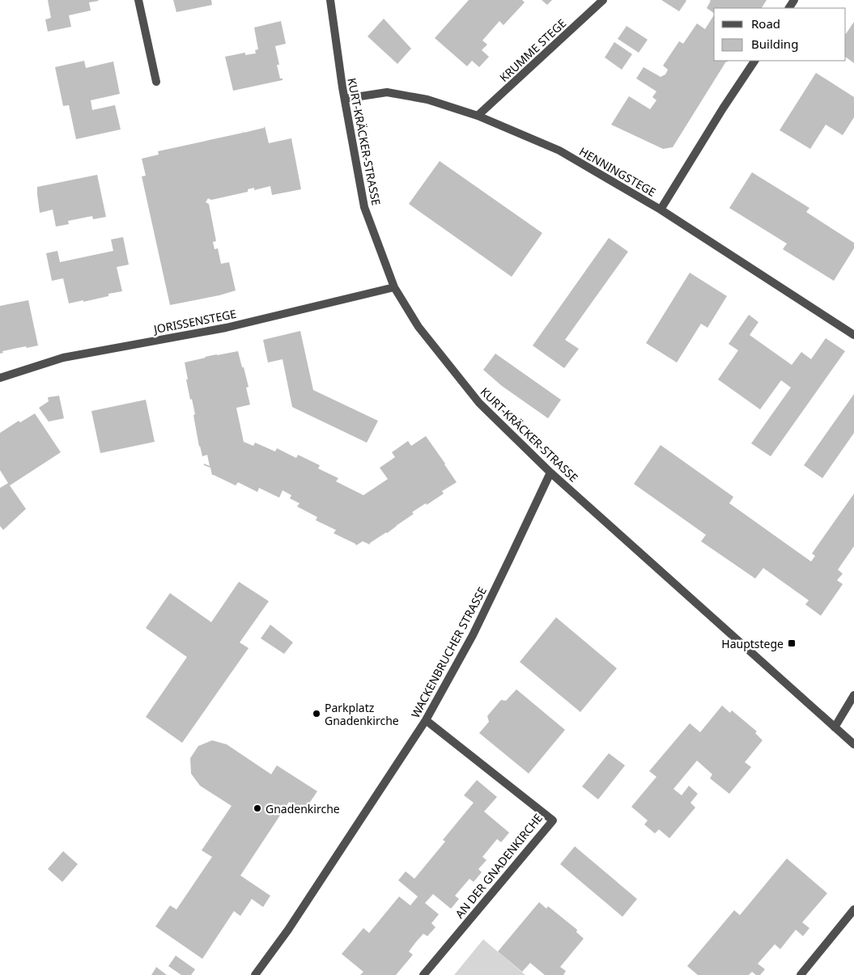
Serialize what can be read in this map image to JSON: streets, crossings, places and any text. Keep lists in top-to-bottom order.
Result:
{
  "streets": {
    "street": [
      "KRUMME STEGE",
      "KURT-KRÄCKER-STRASSE",
      "HENNINGSTEGE",
      "JORISSENSTEGE",
      "WACKENBRUCHER STRASSE",
      "AN DER GNADENKIRCHE"
    ]
  },
  "crossings": [
    ["KRUMME STEGE", "HENNINGSTEGE"],
    ["KURT-KRÄCKER-STRASSE", "HENNINGSTEGE"],
    ["KURT-KRÄCKER-STRASSE", "JORISSENSTEGE"],
    ["KURT-KRÄCKER-STRASSE", "WACKENBRUCHER STRASSE"],
    ["WACKENBRUCHER STRASSE", "AN DER GNADENKIRCHE"]
  ],
  "places": {
    "transit": ["Hauptstege"],
    "other": ["Parkplatz Gnadenkirche", "Gnadenkirche"]
  },
  "legend": ["Road", "Building"]
}
